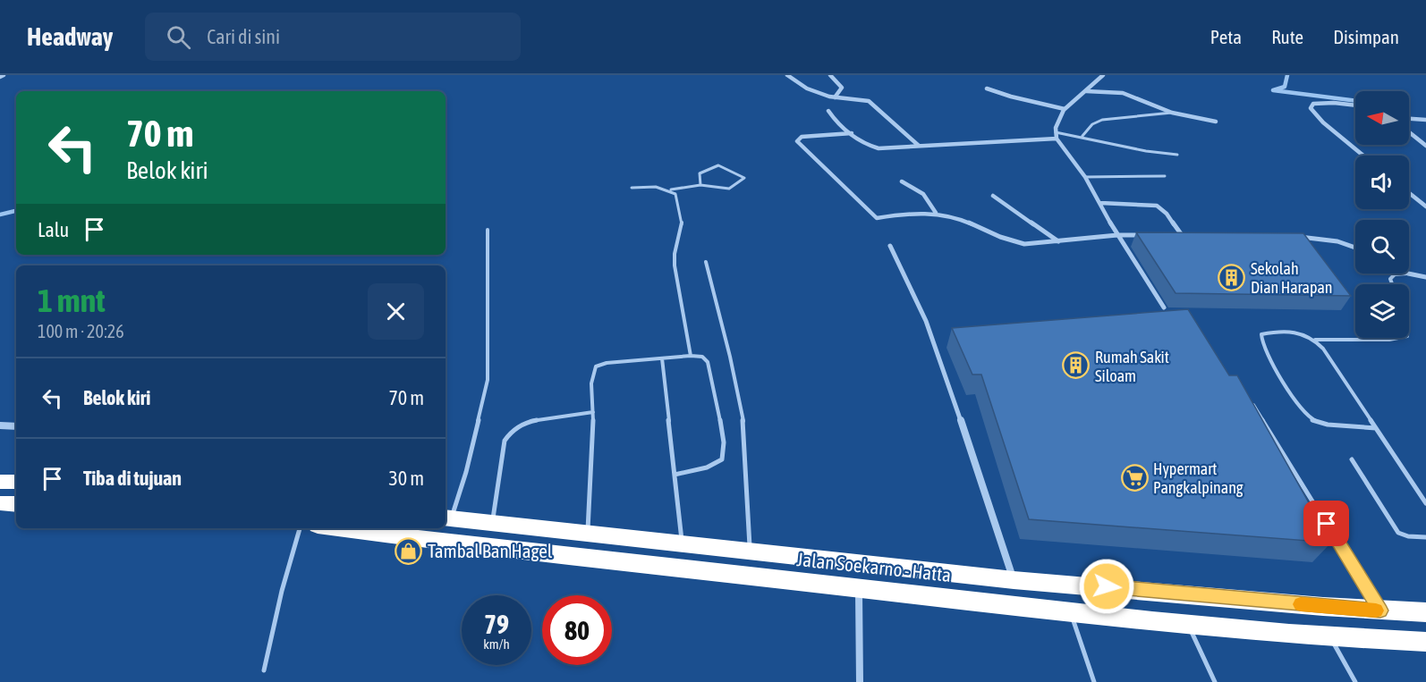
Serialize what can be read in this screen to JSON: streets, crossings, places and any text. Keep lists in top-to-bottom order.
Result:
{
  "streets": {
    "highway": ["Jalan Soekarno - Hatta"]
  },
  "places": {
    "building": ["Sekolah Dian Harapan", "Rumah Sakit Siloam"],
    "supermarket": ["Hypermart Pangkalpinang"],
    "shop": ["Tambal Ban Hagel"]
  },
  "north": "left",
  "page": {
    "header": "Headway",
    "search": "Cari di sini",
    "nav": ["Peta", "Rute", "Disimpan"],
    "turn": ["70 m", "Belok kiri"],
    "then": "Lalu",
    "heading": ["1 mnt", "100 m · 20:26"],
    "list": [
      {
        "name": "Belok kiri",
        "value": "70 m"
      },
      {
        "name": "Tiba di tujuan",
        "value": "30 m"
      }
    ],
    "speed": "79 km/h",
    "limit": "80"
  }
}
